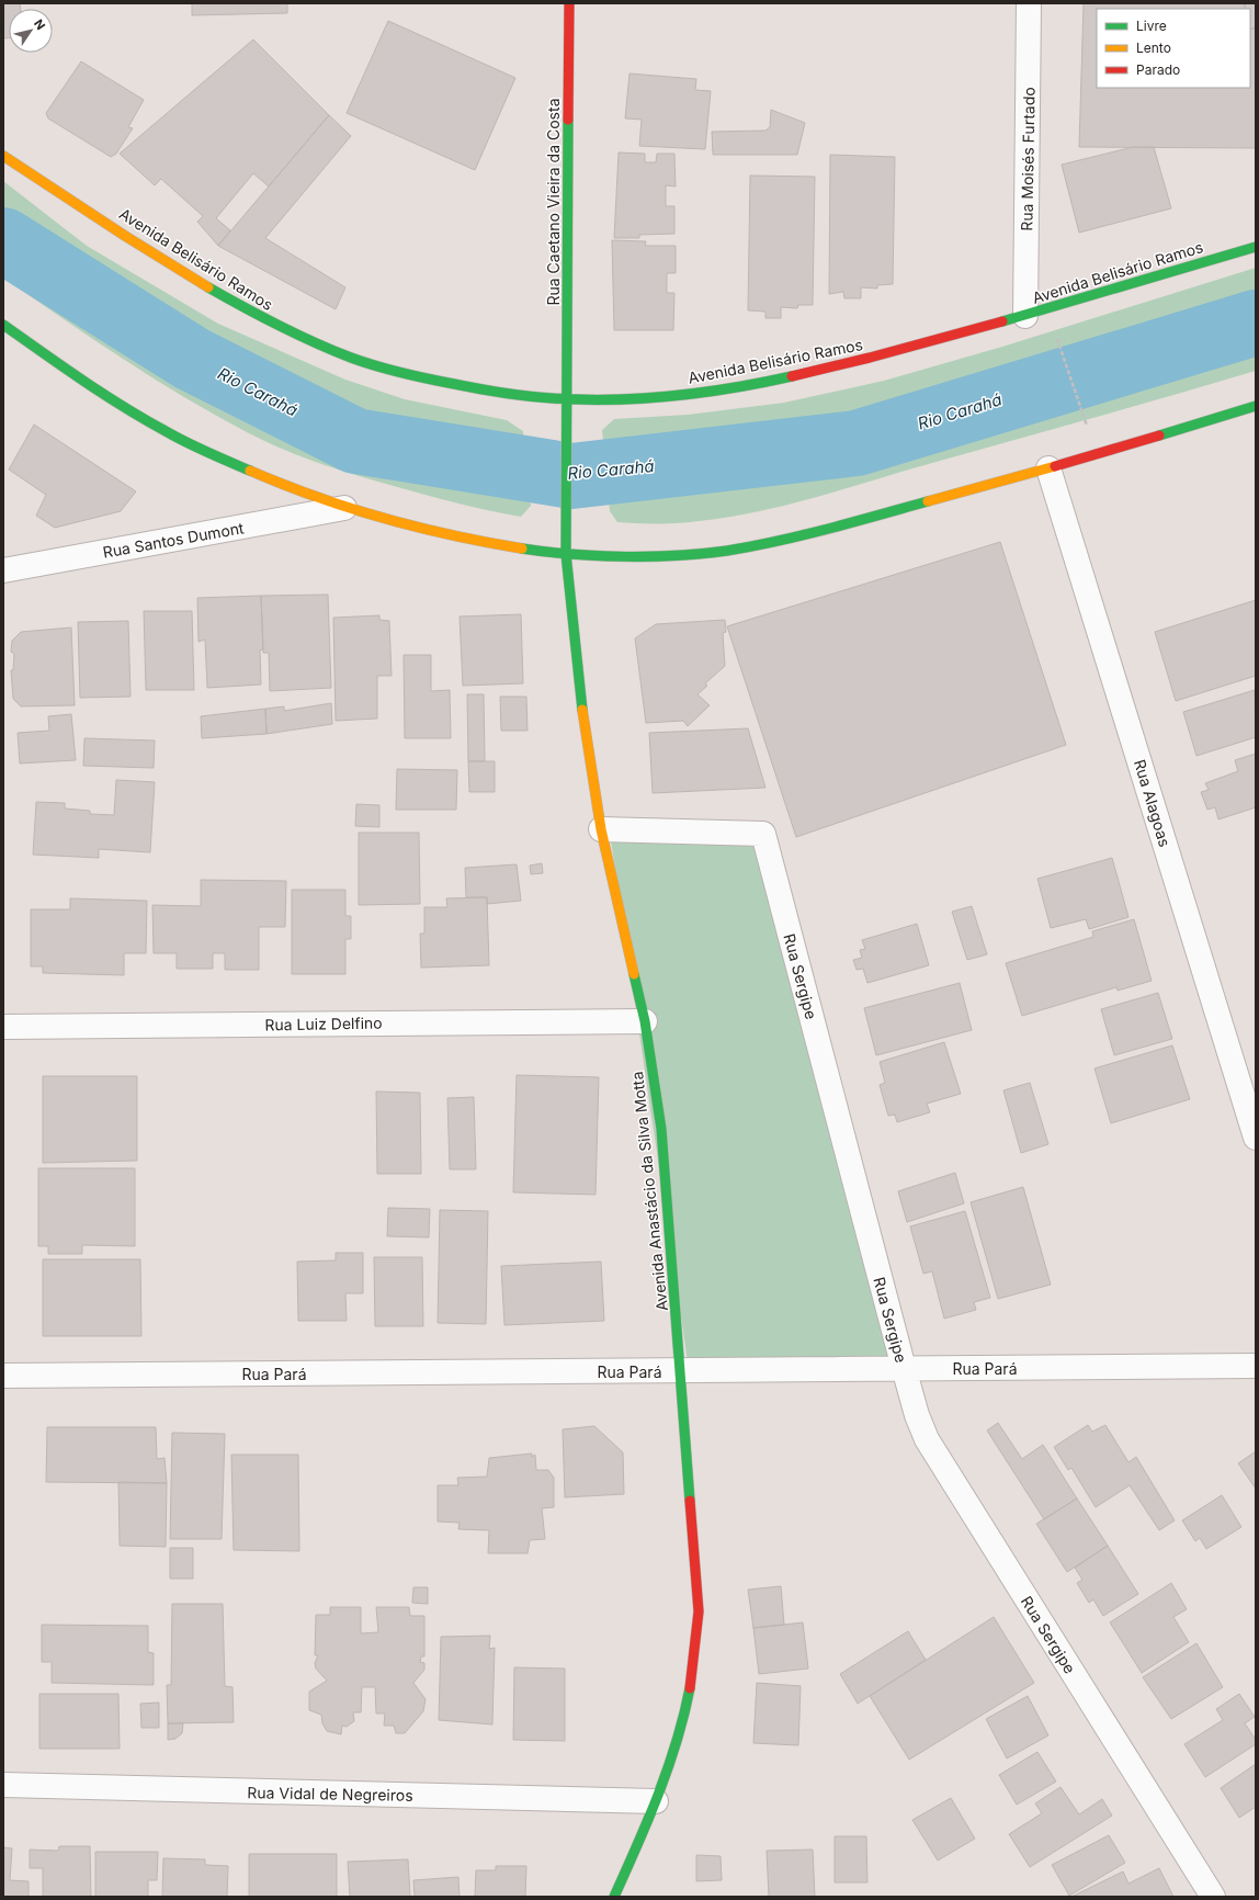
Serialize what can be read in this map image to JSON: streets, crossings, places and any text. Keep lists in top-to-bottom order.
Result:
{
  "streets": {
    "main road": ["Rua Caetano Vieira da Costa", "Avenida Belisário Ramos", "Avenida Anastácio da Silva Motta"],
    "street": [
      "Rua Moisés Furtado",
      "Rua Santos Dumont",
      "Rua Alagoas",
      "Rua Sergipe",
      "Rua Luiz Delfino",
      "Rua Pará",
      "Rua Vidal de Negreiros"
    ]
  },
  "crossings": [
    ["Rua Moisés Furtado", "Avenida Belisário Ramos"],
    ["Rua Caetano Vieira da Costa", "Avenida Belisário Ramos"],
    ["Rua Caetano Vieira da Costa", "Avenida Anastácio da Silva Motta"],
    ["Rua Sergipe", "Avenida Anastácio da Silva Motta"],
    ["Rua Sergipe", "Rua Pará"],
    ["Rua Luiz Delfino", "Avenida Anastácio da Silva Motta"],
    ["Avenida Anastácio da Silva Motta", "Rua Pará"],
    ["Avenida Anastácio da Silva Motta", "Rua Vidal de Negreiros"]
  ],
  "water": ["Rio Carahá"],
  "legend": ["Livre", "Lento", "Parado"],
  "north": "top right"
}
